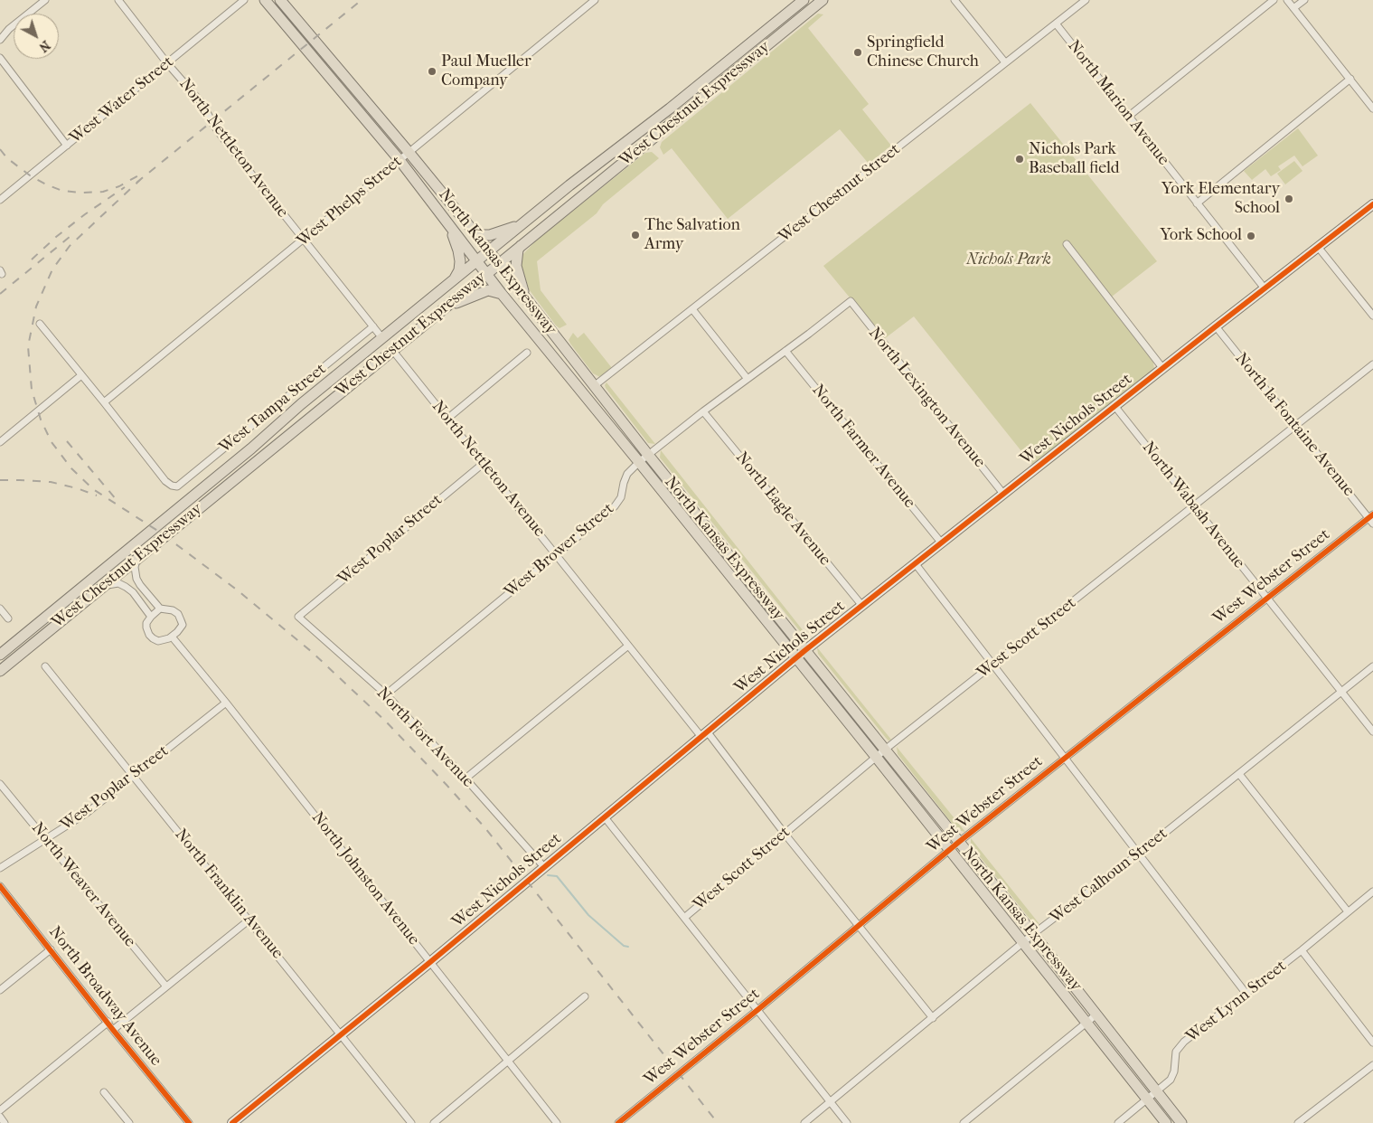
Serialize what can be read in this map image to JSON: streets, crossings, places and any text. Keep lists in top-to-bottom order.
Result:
{
  "streets": {
    "main road": ["West Chestnut Expressway", "North Kansas Expressway"],
    "street": [
      "West Water Street",
      "North Marion Avenue",
      "North Nettleton Avenue",
      "West Chestnut Street",
      "West Phelps Street",
      "North Lexington Avenue",
      "West Tampa Street",
      "West Nichols Street",
      "North la Fontaine Avenue",
      "North Farmer Avenue",
      "North Wabash Avenue",
      "North Eagle Avenue",
      "West Poplar Street",
      "West Brower Street",
      "West Webster Street",
      "West Scott Street",
      "North Fort Avenue",
      "West Calhoun Street",
      "North Johnston Avenue",
      "North Weaver Avenue",
      "North Franklin Avenue",
      "North Broadway Avenue",
      "West Lynn Street"
    ]
  },
  "crossings": [
    ["West Water Street", "North Nettleton Avenue"],
    ["North Marion Avenue", "West Chestnut Street"],
    ["North Marion Avenue", "West Nichols Street"],
    ["West Chestnut Expressway", "North Nettleton Avenue"],
    ["West Chestnut Expressway", "North Kansas Expressway"],
    ["North Nettleton Avenue", "West Phelps Street"],
    ["North Nettleton Avenue", "West Tampa Street"],
    ["North Nettleton Avenue", "West Nichols Street"],
    ["North Nettleton Avenue", "West Poplar Street"],
    ["North Nettleton Avenue", "West Brower Street"],
    ["North Nettleton Avenue", "West Webster Street"],
    ["North Nettleton Avenue", "West Scott Street"],
    ["North Nettleton Avenue", "West Calhoun Street"],
    ["West Chestnut Street", "North Kansas Expressway"],
    ["West Phelps Street", "North Kansas Expressway"],
    ["West Phelps Street", "West Tampa Street"],
    ["North Kansas Expressway", "West Nichols Street"],
    ["North Kansas Expressway", "West Brower Street"],
    ["North Kansas Expressway", "West Webster Street"],
    ["North Kansas Expressway", "West Scott Street"],
    ["North Kansas Expressway", "West Calhoun Street"],
    ["North Kansas Expressway", "West Lynn Street"],
    ["North Lexington Avenue", "West Nichols Street"],
    ["North Lexington Avenue", "West Brower Street"],
    ["West Nichols Street", "North la Fontaine Avenue"],
    ["West Nichols Street", "North Farmer Avenue"],
    ["West Nichols Street", "North Wabash Avenue"],
    ["West Nichols Street", "North Eagle Avenue"],
    ["West Nichols Street", "North Fort Avenue"],
    ["West Nichols Street", "North Johnston Avenue"],
    ["West Nichols Street", "North Franklin Avenue"],
    ["North la Fontaine Avenue", "West Webster Street"],
    ["North la Fontaine Avenue", "West Scott Street"],
    ["North Farmer Avenue", "West Brower Street"],
    ["North Wabash Avenue", "West Webster Street"],
    ["North Wabash Avenue", "West Scott Street"],
    ["North Wabash Avenue", "West Calhoun Street"],
    ["North Eagle Avenue", "West Brower Street"],
    ["West Poplar Street", "North Fort Avenue"],
    ["West Poplar Street", "North Johnston Avenue"],
    ["West Poplar Street", "North Weaver Avenue"],
    ["West Poplar Street", "North Franklin Avenue"],
    ["West Brower Street", "North Fort Avenue"]
  ],
  "parks": ["Nichols Park"],
  "places": [
    "Springfield Chinese Church",
    "Paul Mueller Company",
    "Nichols Park Baseball field",
    "York Elementary School",
    "The Salvation Army",
    "York School"
  ],
  "north": "bottom right"
}
